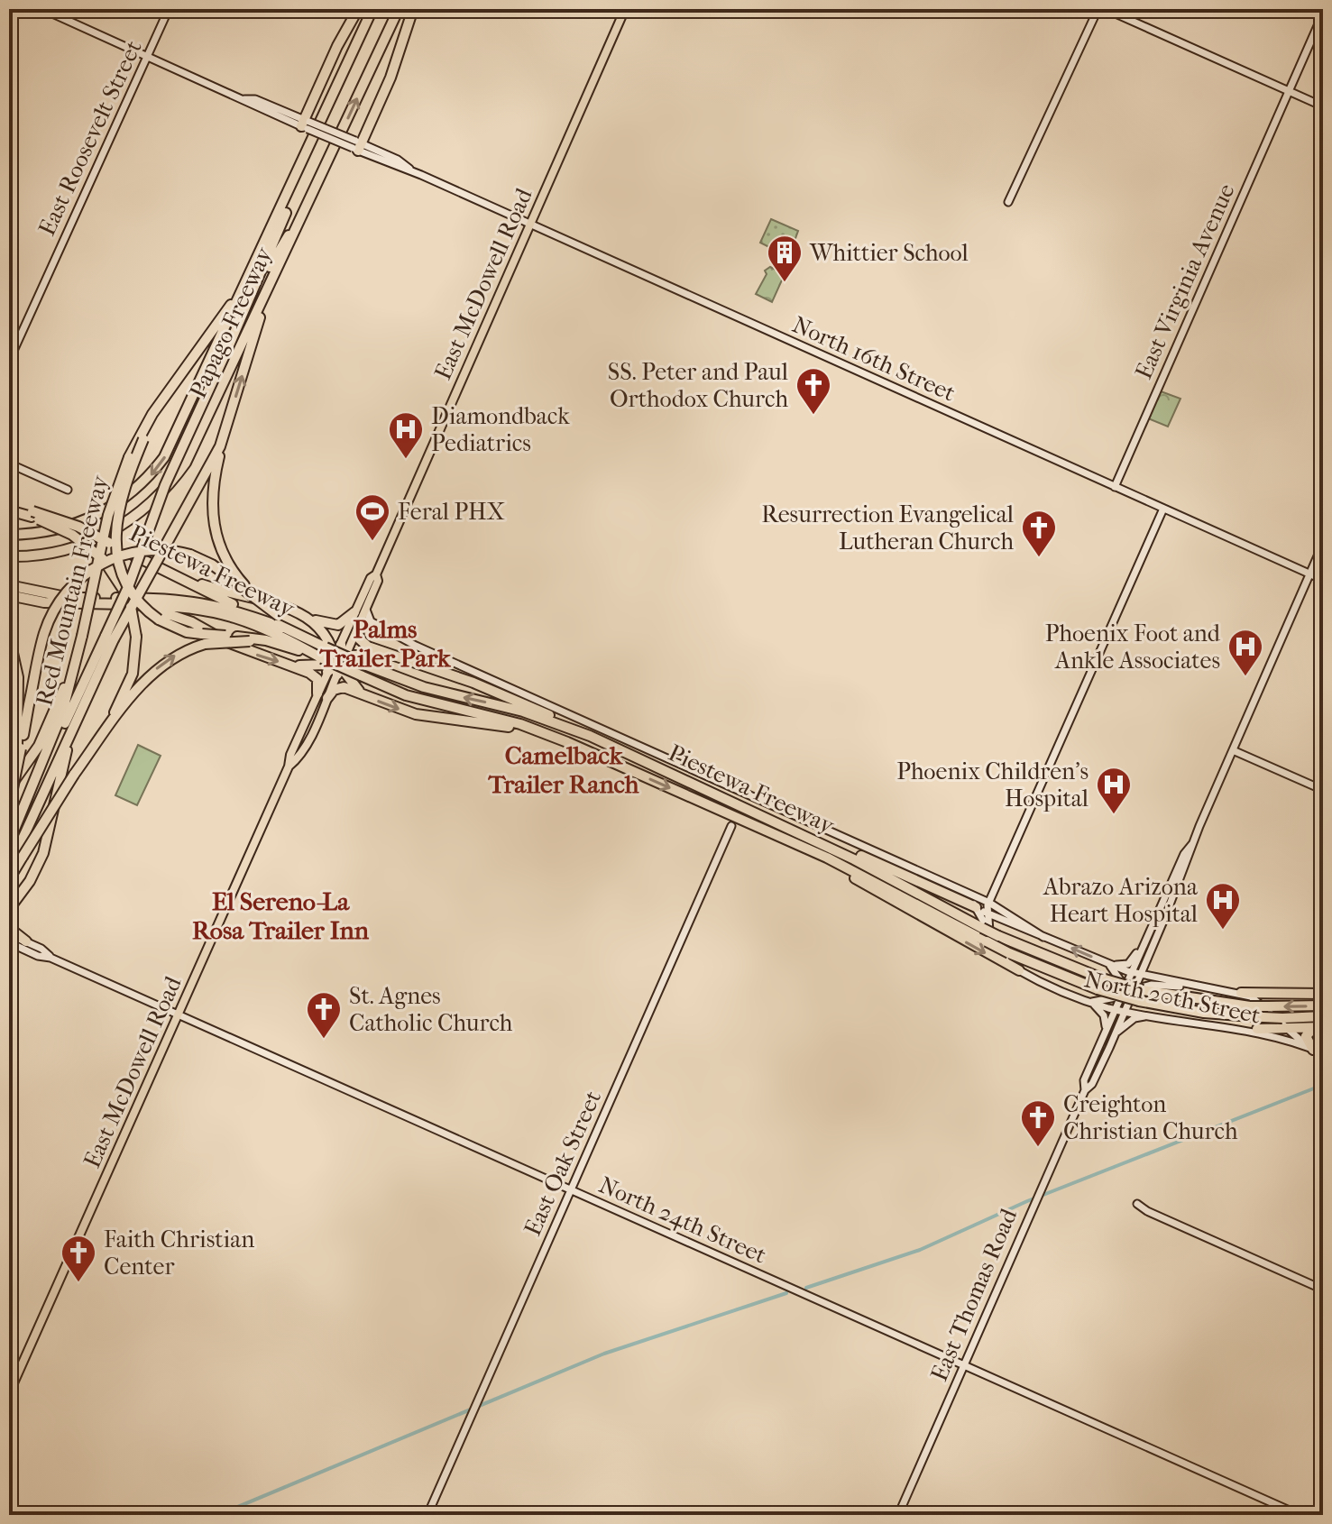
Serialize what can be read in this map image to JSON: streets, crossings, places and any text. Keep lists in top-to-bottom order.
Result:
{
  "streets": {
    "highway": ["Papago Freeway", "Piestewa Freeway", "Red Mountain Freeway"],
    "main road": [
      "East Roosevelt Street",
      "East Virginia Avenue",
      "East McDowell Road",
      "North 16th Street",
      "North 20th Street",
      "East Oak Street",
      "North 24th Street",
      "East Thomas Road"
    ]
  },
  "crossings": [
    ["East Roosevelt Street", "North 16th Street"],
    ["East Virginia Avenue", "North 16th Street"],
    ["East McDowell Road", "North 16th Street"],
    ["East McDowell Road", "Piestewa Freeway"],
    ["East McDowell Road", "North 20th Street"],
    ["East McDowell Road", "North 24th Street"],
    ["Papago Freeway", "Red Mountain Freeway"],
    ["North 16th Street", "East Thomas Road"],
    ["Piestewa Freeway", "North 20th Street"],
    ["North 20th Street", "East Thomas Road"],
    ["East Oak Street", "North 24th Street"],
    ["North 24th Street", "East Thomas Road"]
  ],
  "districts": ["Palms Trailer Park", "Camelback Trailer Ranch", "El Sereno-La Rosa Trailer Inn"],
  "places": {
    "building": ["Whittier School"],
    "church": [
      "SS. Peter and Paul Orthodox Church",
      "Resurrection Evangelical Lutheran Church",
      "St. Agnes Catholic Church",
      "Creighton Christian Church",
      "Faith Christian Center"
    ],
    "hospital": [
      "Diamondback Pediatrics",
      "Phoenix Foot and Ankle Associates",
      "Phoenix Children's Hospital",
      "Abrazo Arizona Heart Hospital"
    ],
    "sports": ["Feral PHX"]
  }
}
